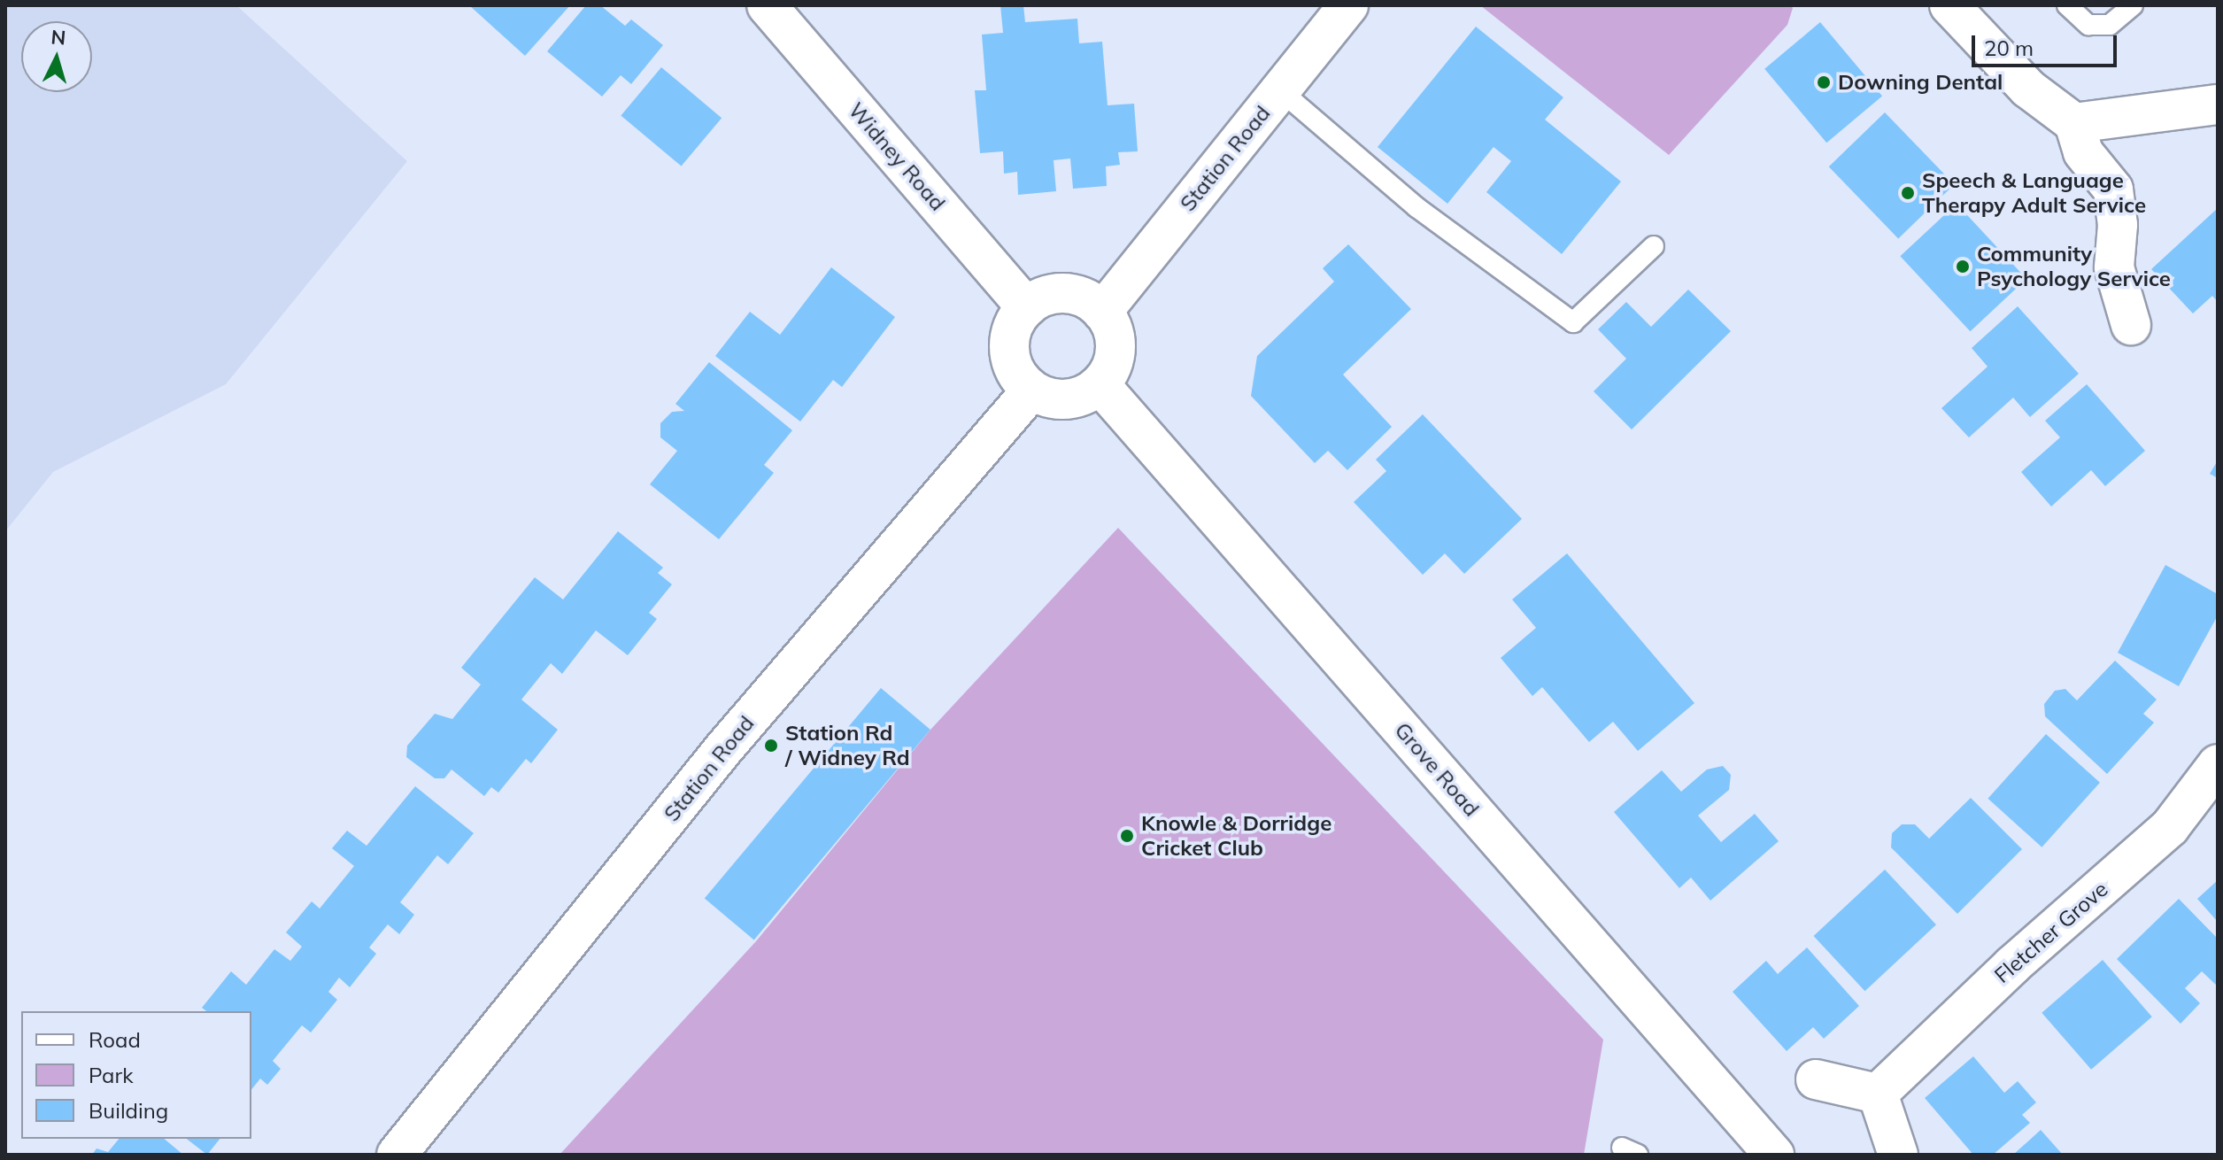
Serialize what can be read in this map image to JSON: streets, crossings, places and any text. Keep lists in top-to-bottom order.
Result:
{
  "streets": {
    "street": [
      "Widney Road",
      "Station Road",
      "Grove Road",
      "Fletcher Grove"
    ]
  },
  "crossings": [
    ["Widney Road", "Station Road"],
    ["Widney Road", "Grove Road"],
    ["Station Road", "Grove Road"]
  ],
  "places": [
    "Downing Dental",
    "Speech & Language Therapy Adult Service",
    "Community Psychology Service",
    "Station Rd / Widney Rd",
    "Knowle & Dorridge Cricket Club"
  ],
  "legend": ["Road", "Park", "Building"],
  "scale_bar": "20 m",
  "north": "top"
}
